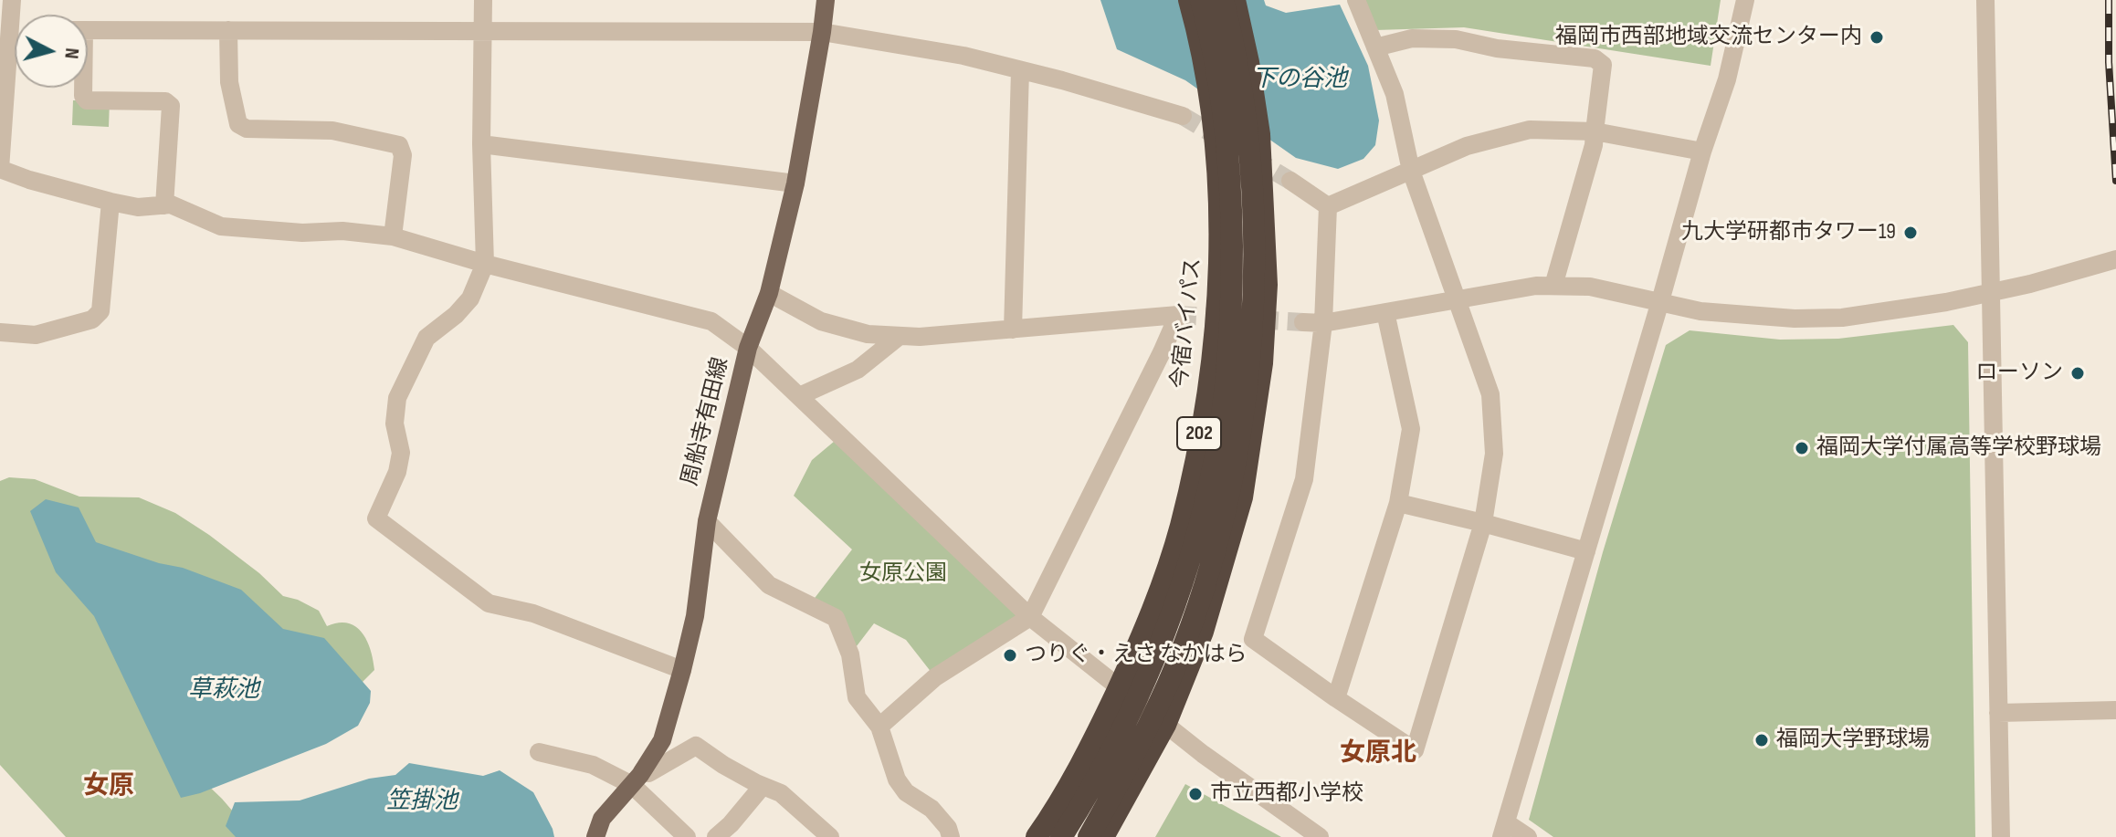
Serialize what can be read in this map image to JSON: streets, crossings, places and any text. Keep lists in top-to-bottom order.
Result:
{
  "streets": {
    "highway": ["今宿バイパス", "202"],
    "main road": ["周船寺有田線"]
  },
  "districts": ["女原北", "女原"],
  "water": ["下の谷池", "草萩池", "笠掛池"],
  "parks": ["女原公園"],
  "places": [
    "福岡市西部地域交流センター内",
    "九大学研都市タワー19",
    "ローソン",
    "福岡大学付属高等学校野球場",
    "つりぐ・えさ なかはら",
    "福岡大学野球場",
    "市立西都小学校"
  ],
  "north": "right"
}
